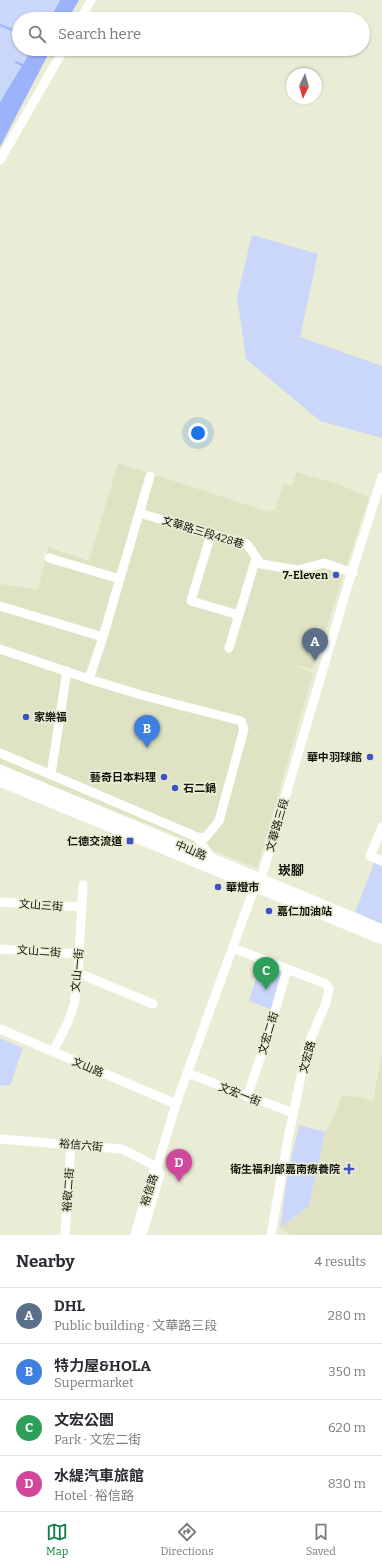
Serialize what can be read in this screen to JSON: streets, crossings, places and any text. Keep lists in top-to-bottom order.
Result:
{
  "streets": {
    "main road": ["中山路"],
    "street": [
      "文華路三段428巷",
      "文華路三段",
      "文山三街",
      "文山二街",
      "文山一街",
      "文宏二街",
      "文宏路",
      "文山路",
      "文宏一街",
      "裕信六街",
      "裕敬二街",
      "裕信路"
    ]
  },
  "crossings": [
    ["文華路三段428巷", "文華路三段"],
    ["文華路三段", "中山路"],
    ["文華路三段", "文宏路"],
    ["文華路三段", "文山路"],
    ["文華路三段", "文宏一街"],
    ["文華路三段", "裕信六街"],
    ["文華路三段", "裕信路"],
    ["文山三街", "文山一街"],
    ["文山二街", "文山一街"],
    ["文山一街", "文山路"],
    ["文宏二街", "文宏路"],
    ["文宏二街", "文宏一街"],
    ["文宏路", "文宏一街"],
    ["裕信六街", "裕敬二街"],
    ["裕信六街", "裕信路"]
  ],
  "districts": ["崁腳"],
  "places": {
    "other": [
      "7-Eleven",
      "家樂福",
      "華中羽球館",
      "藝奇日本料理",
      "石二鍋",
      "華燈市",
      "嘉仁加油站"
    ],
    "transit": ["仁德交流道"],
    "health": ["衛生福利部嘉南療養院"]
  },
  "north": "bottom",
  "page": {
    "search": "Search here",
    "pins": [
      "A",
      "B",
      "C",
      "D"
    ],
    "heading": ["Nearby", "4 results"],
    "list": [
      {
        "mark": "A",
        "name": "DHL",
        "note": "Public building · 文華路三段",
        "value": "280 m"
      },
      {
        "mark": "B",
        "name": "特力屋&HOLA",
        "note": "Supermarket",
        "value": "350 m"
      },
      {
        "mark": "C",
        "name": "文宏公園",
        "note": "Park · 文宏二街",
        "value": "620 m"
      },
      {
        "mark": "D",
        "name": "水緹汽車旅館",
        "note": "Hotel · 裕信路",
        "value": "830 m"
      }
    ],
    "nav": ["Map", "Directions", "Saved"]
  }
}
